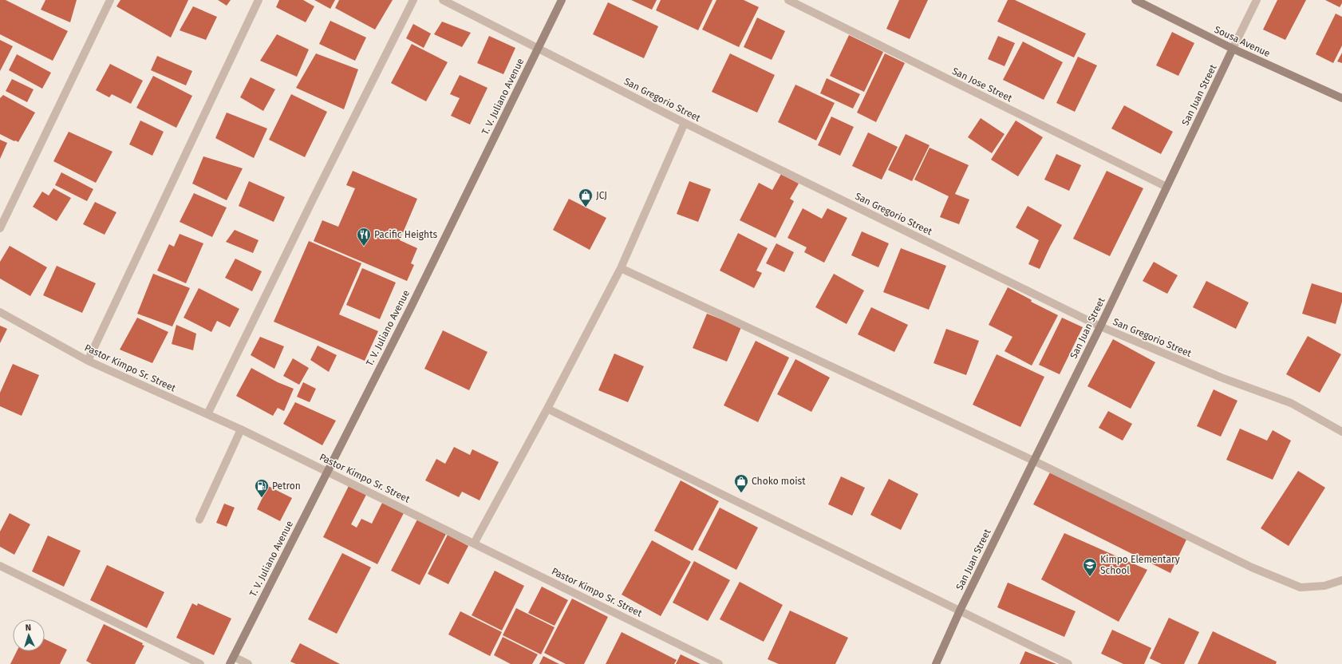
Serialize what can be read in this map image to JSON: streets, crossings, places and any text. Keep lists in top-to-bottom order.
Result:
{
  "streets": {
    "street": [
      "Sousa Avenue",
      "San Jose Street",
      "San Juan Street",
      "T. V. Juliano Avenue",
      "San Gregorio Street",
      "Pastor Kimpo Sr. Street"
    ]
  },
  "crossings": [
    ["Sousa Avenue", "San Juan Street"],
    ["San Jose Street", "San Juan Street"],
    ["San Juan Street", "San Gregorio Street"],
    ["T. V. Juliano Avenue", "San Gregorio Street"],
    ["T. V. Juliano Avenue", "Pastor Kimpo Sr. Street"]
  ],
  "places": {
    "shop": ["JCJ", "Choko moist"],
    "restaurant": ["Pacific Heights"],
    "fuel station": ["Petron"],
    "school or university": ["Kimpo Elementary School"]
  },
  "north": "top"
}
